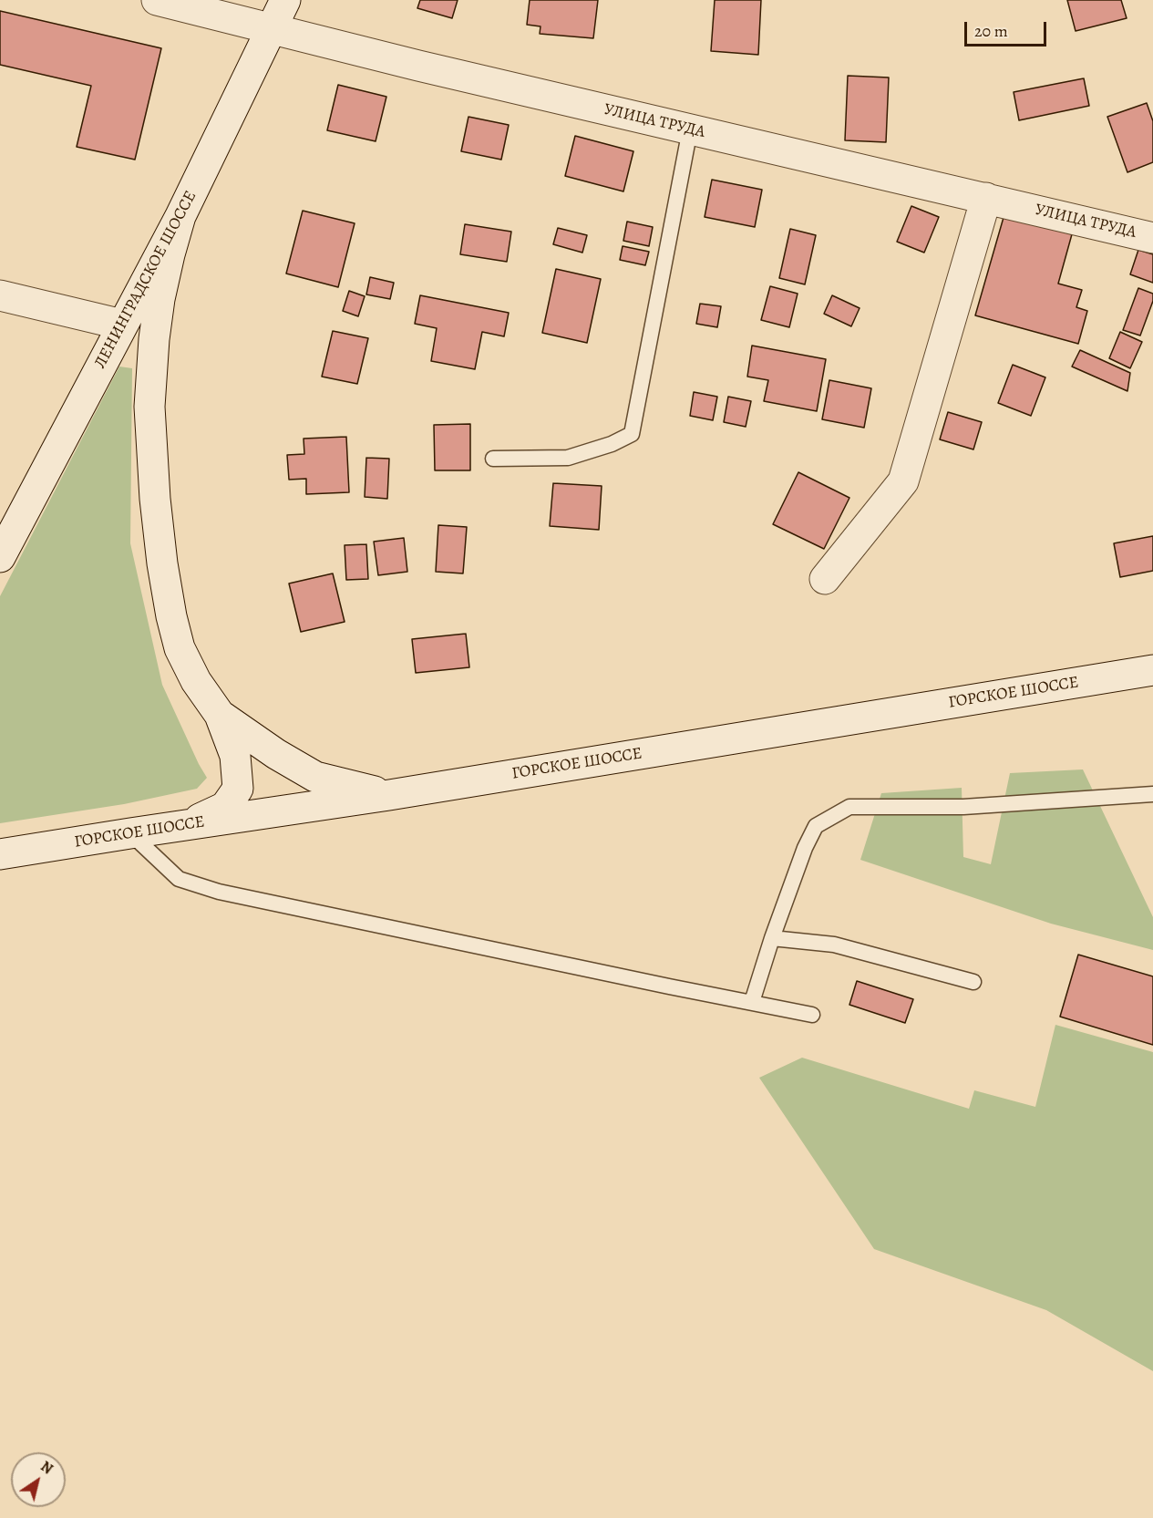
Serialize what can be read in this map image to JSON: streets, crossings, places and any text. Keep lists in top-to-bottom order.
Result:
{
  "streets": {
    "street": ["УЛИЦА ТРУДА", "ЛЕНИНГРАДСКОЕ ШОССЕ", "ГОРСКОЕ ШОССЕ"]
  },
  "crossings": [
    ["УЛИЦА ТРУДА", "ЛЕНИНГРАДСКОЕ ШОССЕ"]
  ],
  "scale_bar": "20 m",
  "north": "top right"
}
